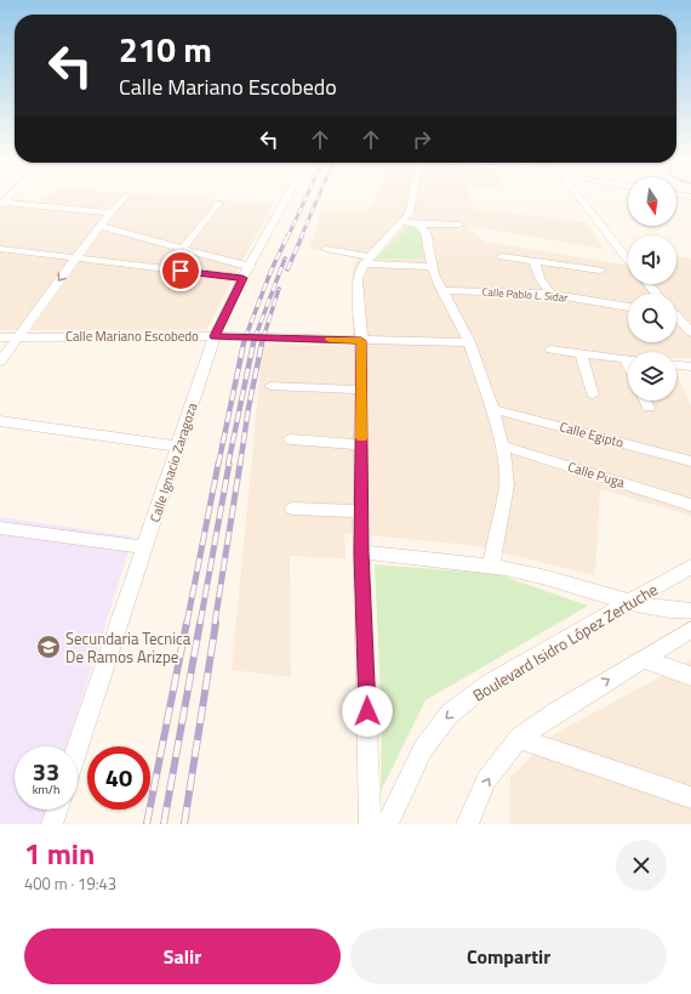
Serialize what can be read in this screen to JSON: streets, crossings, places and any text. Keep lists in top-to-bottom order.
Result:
{
  "streets": {
    "street": [
      "Calle Pablo L. Sidar",
      "Calle Mariano Escobedo",
      "Calle Egipto",
      "Calle Ignacio Zaragoza",
      "Calle Puga",
      "Boulevard Isidro López Zertuche"
    ]
  },
  "crossings": [
    ["Calle Mariano Escobedo", "Calle Ignacio Zaragoza"]
  ],
  "places": {
    "school or university": ["Secundaria Tecnica De Ramos Arizpe"]
  },
  "north": "bottom",
  "page": {
    "turn": ["210 m", "Calle Mariano Escobedo"],
    "speed": "33 km/h",
    "limit": "40",
    "heading": ["1 min", "400 m · 19:43"],
    "buttons": ["Salir", "Compartir"]
  }
}
